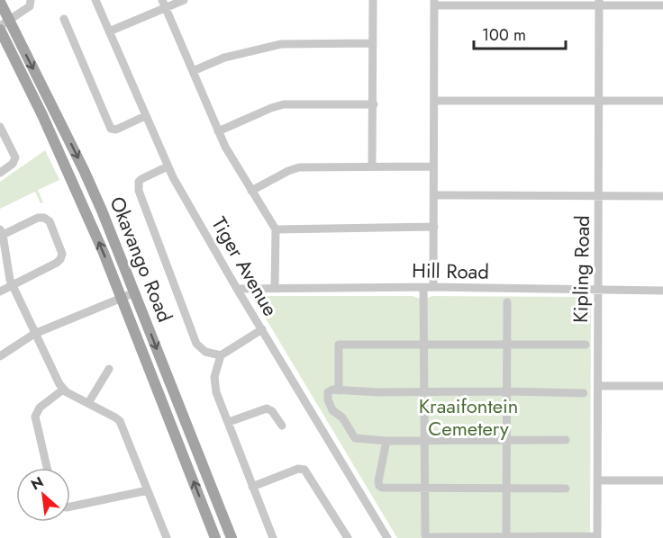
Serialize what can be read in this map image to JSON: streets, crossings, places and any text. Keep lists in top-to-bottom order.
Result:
{
  "streets": {
    "main road": ["Okavango Road"],
    "street": ["Tiger Avenue", "Kipling Road", "Hill Road"]
  },
  "crossings": [
    ["Tiger Avenue", "Hill Road"],
    ["Kipling Road", "Hill Road"]
  ],
  "parks": ["Kraaifontein Cemetery"],
  "scale_bar": "100 m",
  "north": "top left"
}
